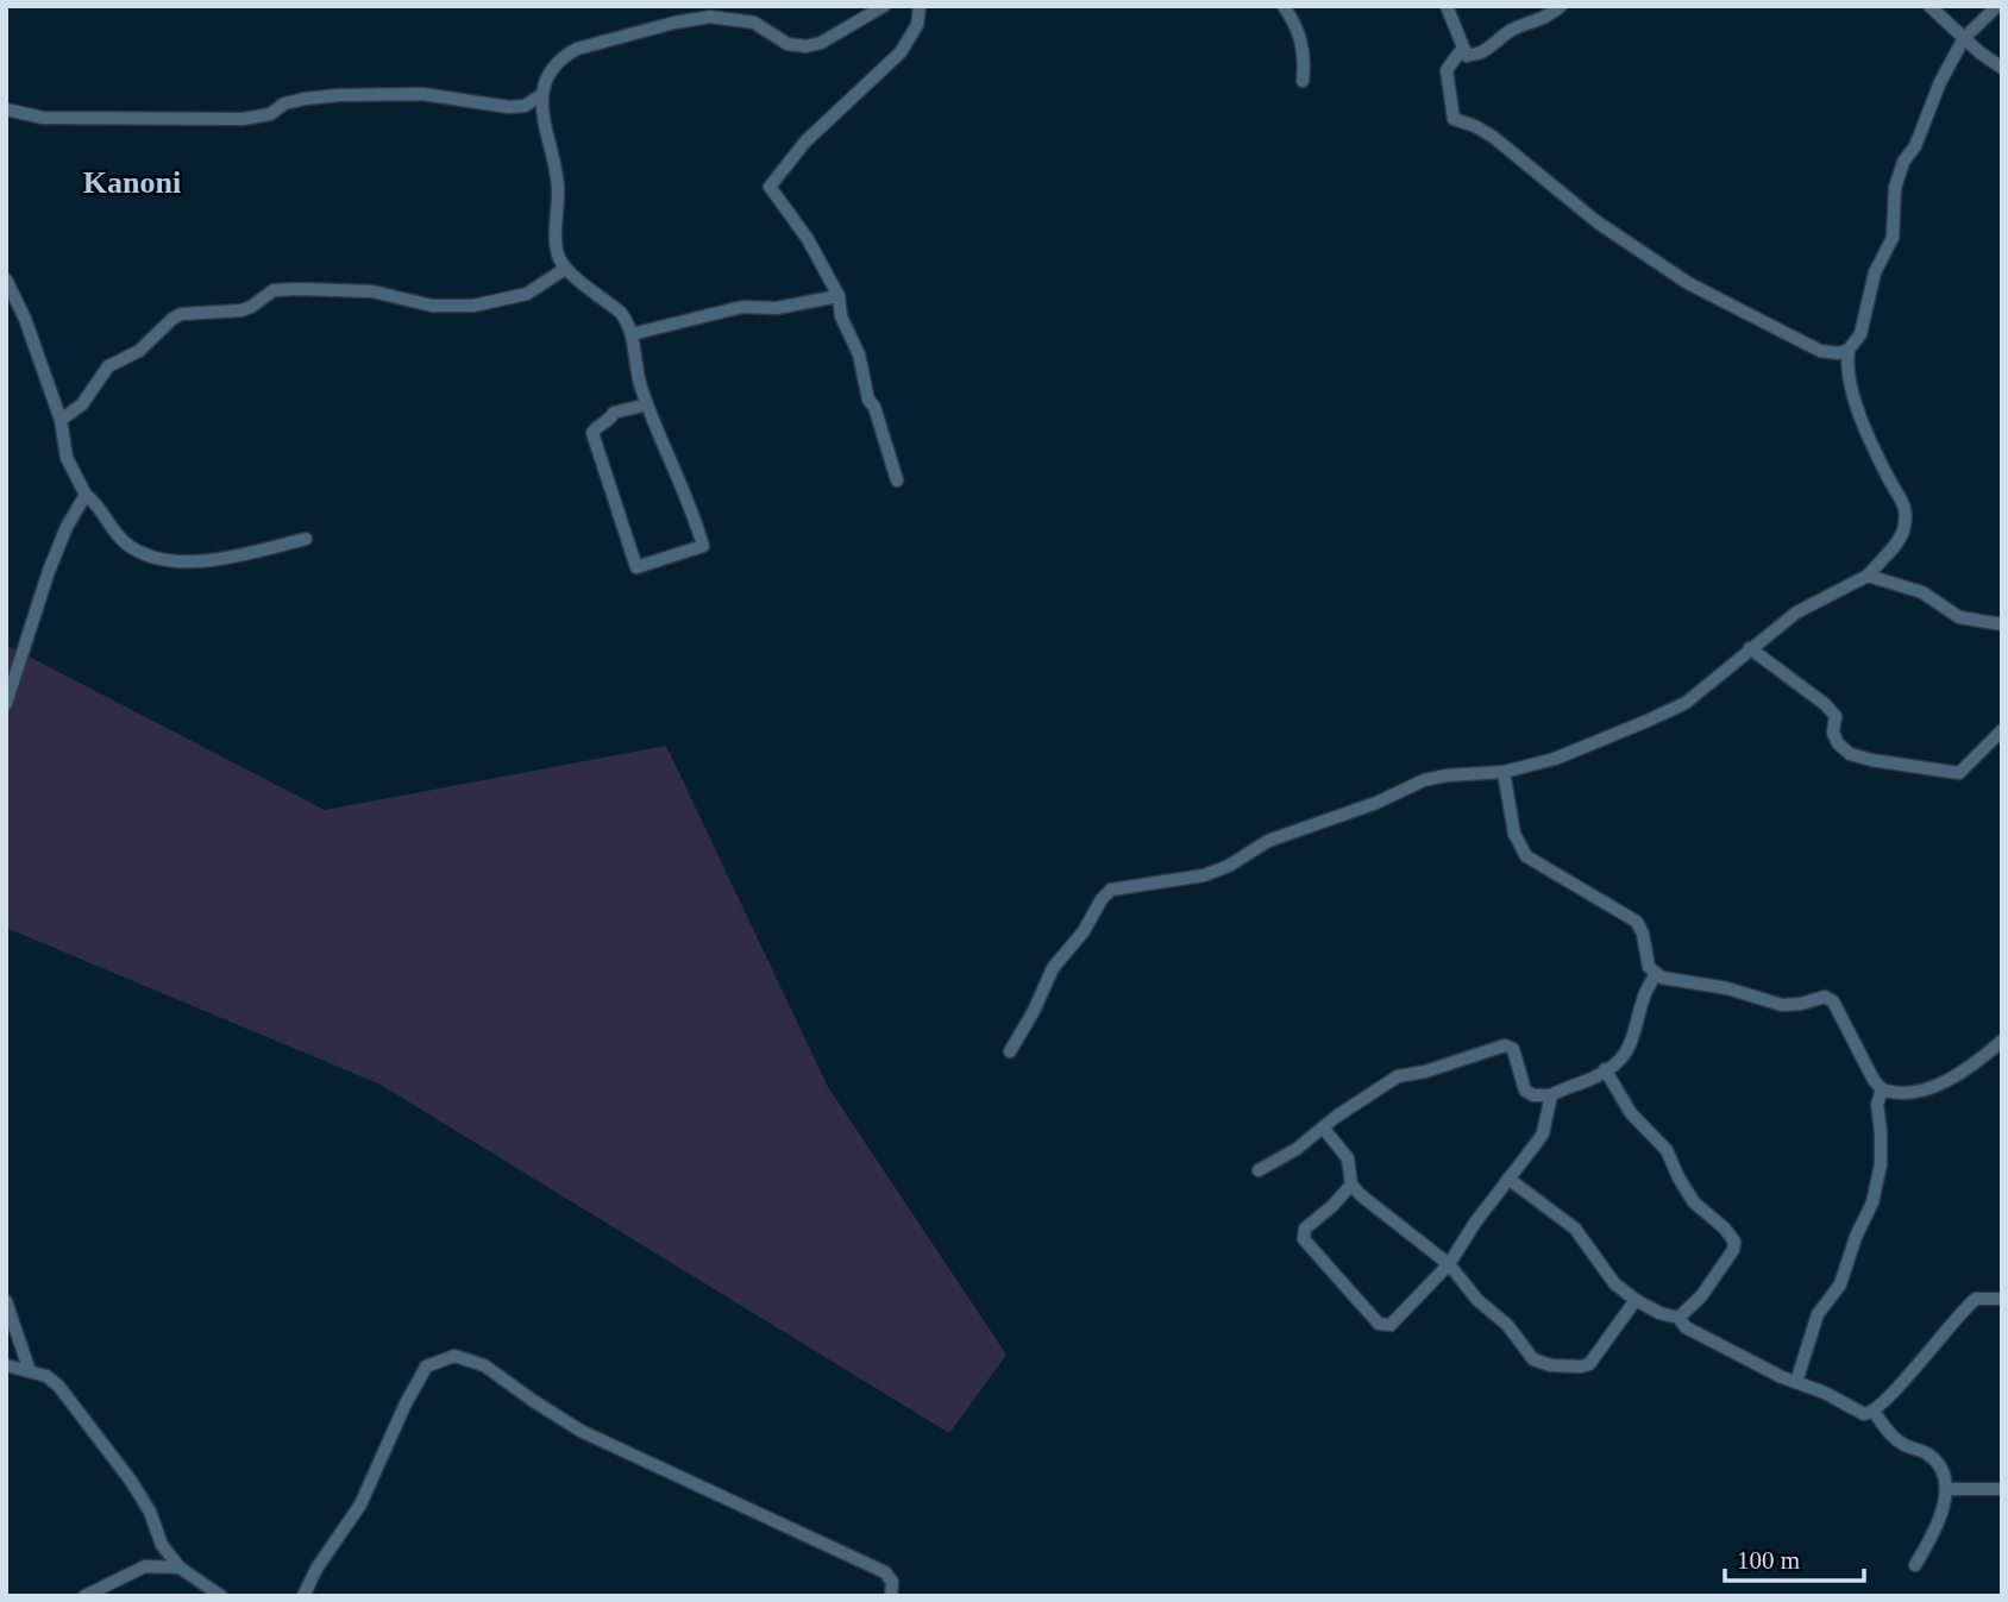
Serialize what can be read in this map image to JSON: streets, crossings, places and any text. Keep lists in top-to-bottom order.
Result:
{
  "districts": ["Kanoni"],
  "scale_bar": "100 m"
}
